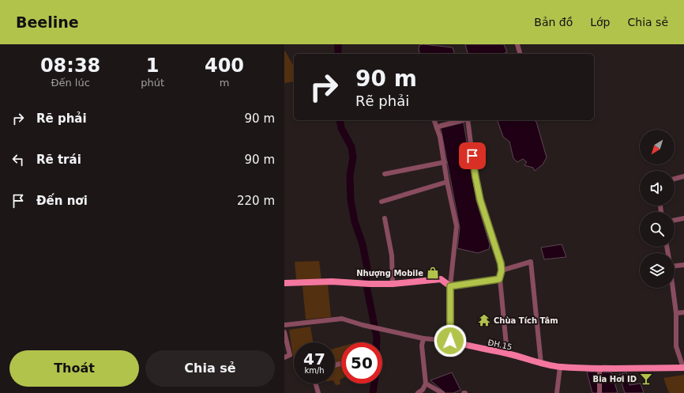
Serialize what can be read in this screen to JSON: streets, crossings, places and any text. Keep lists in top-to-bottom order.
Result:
{
  "streets": {
    "main road": ["ĐH.15"]
  },
  "places": {
    "shop": ["Nhượng Mobile"],
    "temple": ["Chùa Tích Tâm"],
    "bar": ["Bia Hơi ID"]
  },
  "north": "bottom left",
  "page": {
    "header": "Beeline",
    "nav": ["Bản đồ", "Lớp", "Chia sẻ"],
    "eta": [
      "08:38",
      "Đến lúc",
      "1",
      "phút",
      "400",
      "m"
    ],
    "turn": ["90 m", "Rẽ phải"],
    "list": [
      {
        "name": "Rẽ phải",
        "value": "90 m"
      },
      {
        "name": "Rẽ trái",
        "value": "90 m"
      },
      {
        "name": "Đến nơi",
        "value": "220 m"
      }
    ],
    "speed": "47 km/h",
    "limit": "50",
    "buttons": ["Thoát", "Chia sẻ"]
  }
}
